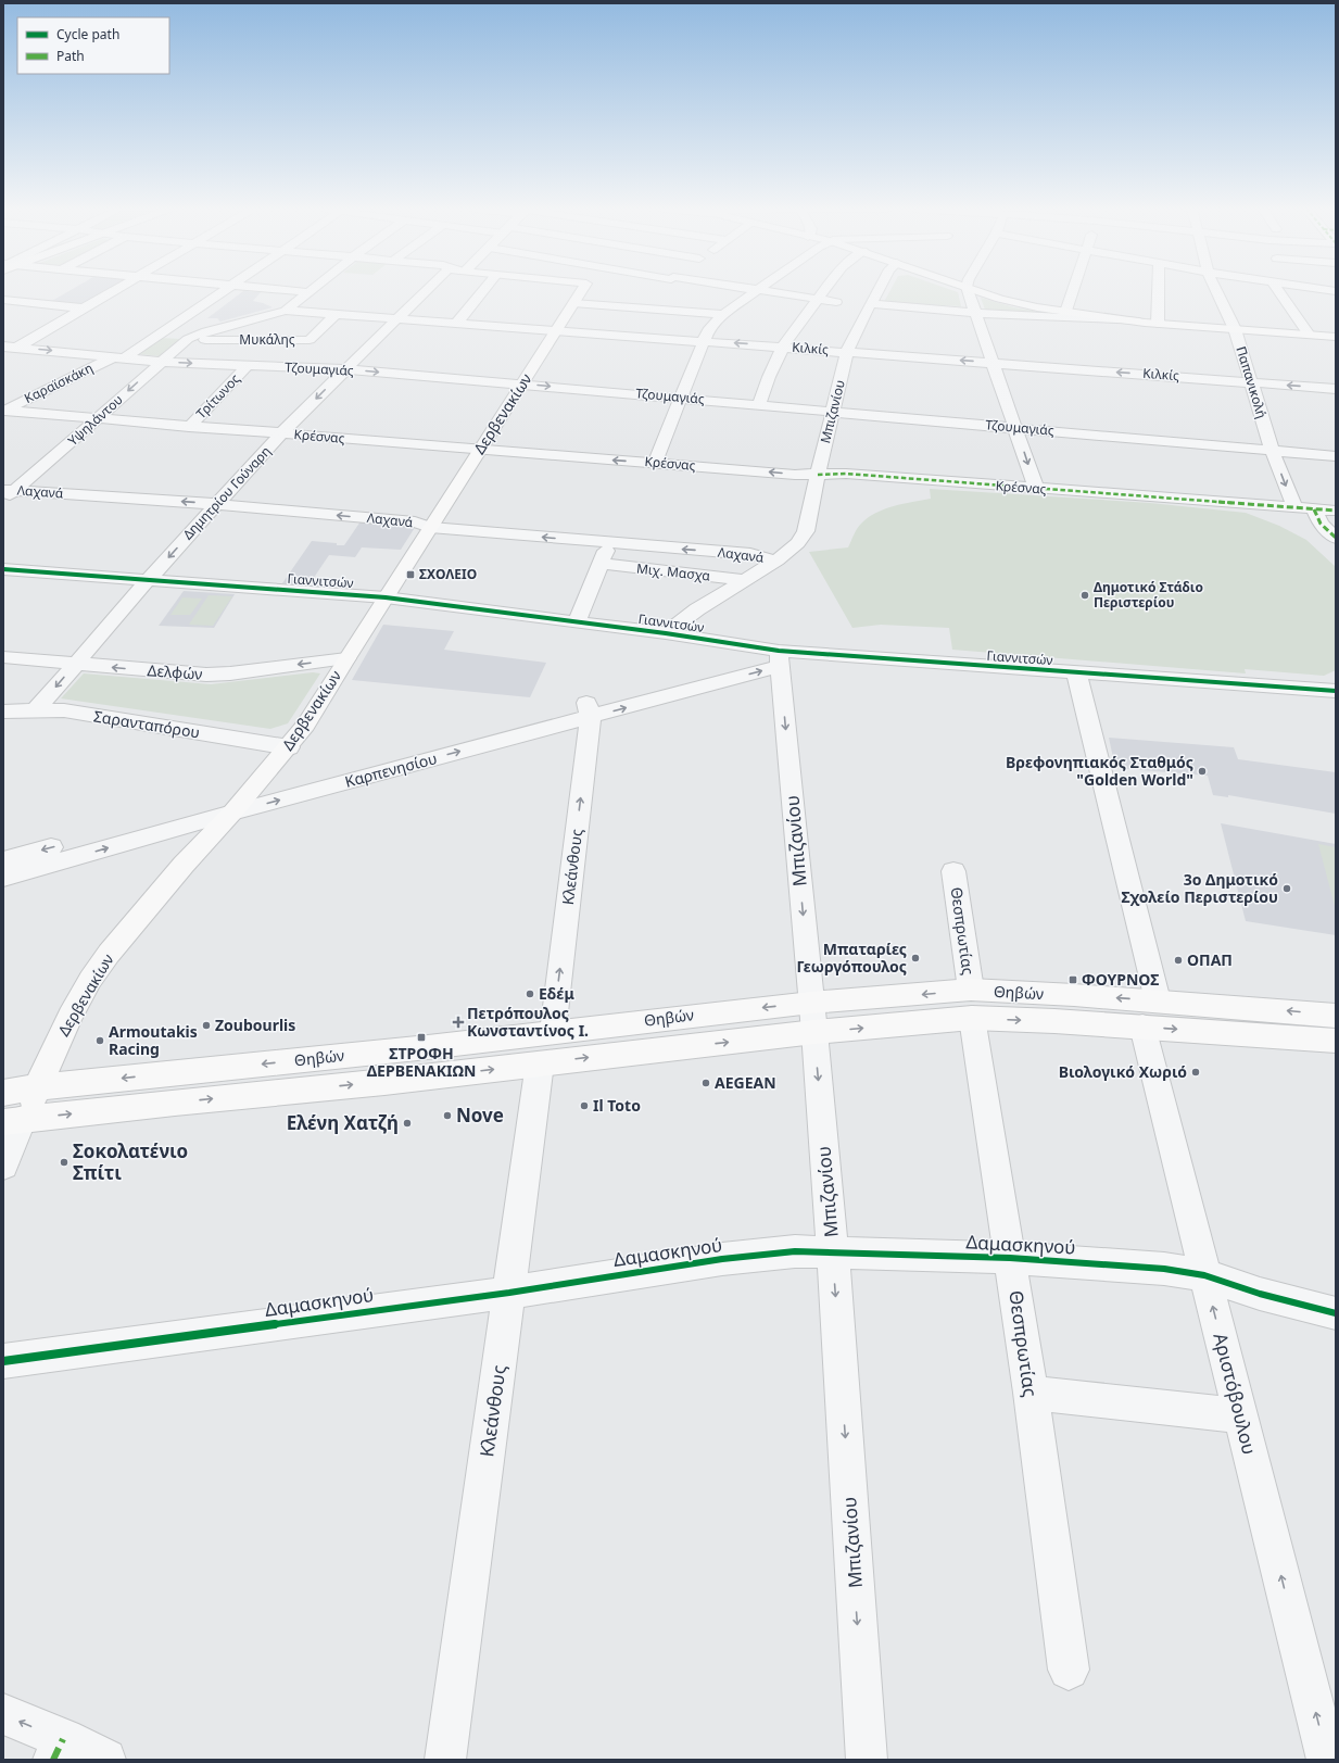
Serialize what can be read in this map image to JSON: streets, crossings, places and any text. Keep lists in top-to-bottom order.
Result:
{
  "streets": {
    "street": [
      "Μυκάλης",
      "Κιλκίς",
      "Τζουμαγιάς",
      "Παπανικολή",
      "Καραϊσκάκη",
      "Τρίτωνος",
      "Μπιζανίου",
      "Δερβενακίων",
      "Υψηλάντου",
      "Κρέσνας",
      "Λαχανά",
      "Δημητρίου Γούναρη",
      "Μιχ. Μασχα",
      "Γιαννιτσών",
      "Δελφών",
      "Σαρανταπόρου",
      "Καρπενησίου",
      "Κλεάνθους",
      "Θεσπρωτίας",
      "Θηβών",
      "Δαμασκηνού",
      "Αριστόβουλου"
    ]
  },
  "crossings": [
    ["Μυκάλης", "Κιλκίς"],
    ["Μυκάλης", "Υψηλάντου"],
    ["Κιλκίς", "Παπανικολή"],
    ["Κιλκίς", "Μπιζανίου"],
    ["Κιλκίς", "Δερβενακίων"],
    ["Κιλκίς", "Υψηλάντου"],
    ["Κιλκίς", "Δημητρίου Γούναρη"],
    ["Τζουμαγιάς", "Παπανικολή"],
    ["Τζουμαγιάς", "Καραϊσκάκη"],
    ["Τζουμαγιάς", "Τρίτωνος"],
    ["Τζουμαγιάς", "Μπιζανίου"],
    ["Τζουμαγιάς", "Δερβενακίων"],
    ["Τζουμαγιάς", "Υψηλάντου"],
    ["Τζουμαγιάς", "Δημητρίου Γούναρη"],
    ["Παπανικολή", "Κρέσνας"],
    ["Καραϊσκάκη", "Κρέσνας"],
    ["Τρίτωνος", "Κρέσνας"],
    ["Μπιζανίου", "Κρέσνας"],
    ["Μπιζανίου", "Λαχανά"],
    ["Μπιζανίου", "Μιχ. Μασχα"],
    ["Μπιζανίου", "Γιαννιτσών"],
    ["Μπιζανίου", "Καρπενησίου"],
    ["Μπιζανίου", "Θηβών"],
    ["Μπιζανίου", "Δαμασκηνού"],
    ["Δερβενακίων", "Κρέσνας"],
    ["Δερβενακίων", "Λαχανά"],
    ["Δερβενακίων", "Γιαννιτσών"],
    ["Δερβενακίων", "Δελφών"],
    ["Δερβενακίων", "Σαρανταπόρου"],
    ["Δερβενακίων", "Καρπενησίου"],
    ["Δερβενακίων", "Θηβών"],
    ["Υψηλάντου", "Κρέσνας"],
    ["Υψηλάντου", "Λαχανά"],
    ["Κρέσνας", "Δημητρίου Γούναρη"],
    ["Λαχανά", "Δημητρίου Γούναρη"],
    ["Δημητρίου Γούναρη", "Γιαννιτσών"],
    ["Δημητρίου Γούναρη", "Δελφών"],
    ["Δημητρίου Γούναρη", "Σαρανταπόρου"],
    ["Γιαννιτσών", "Καρπενησίου"],
    ["Καρπενησίου", "Κλεάνθους"],
    ["Κλεάνθους", "Θηβών"],
    ["Κλεάνθους", "Δαμασκηνού"],
    ["Θεσπρωτίας", "Θηβών"],
    ["Θεσπρωτίας", "Δαμασκηνού"],
    ["Θηβών", "Αριστόβουλου"],
    ["Δαμασκηνού", "Αριστόβουλου"]
  ],
  "one_way": [
    "Μπιζανίου",
    "Λαχανά",
    "Δημητρίου Γούναρη",
    "Δελφών",
    "Αριστόβουλου"
  ],
  "places": {
    "transit": ["ΣΧΟΛΕΙΟ", "ΦΟΥΡΝΟΣ", "ΣΤΡΟΦΗ ΔΕΡΒΕΝΑΚΙΩΝ"],
    "other": [
      "Δημοτικό Στάδιο Περιστερίου",
      "Βρεφονηπιακός Σταθμός \"Golden World\"",
      "3ο Δημοτικό Σχολείο Περιστερίου",
      "Μπαταρίες Γεωργόπουλος",
      "ΟΠΑΠ",
      "Εδέμ",
      "Zoubourlis",
      "Armoutakis Racing",
      "Βιολογικό Χωριό",
      "AEGEAN",
      "Il Toto",
      "Nove",
      "Ελένη Χατζή",
      "Σοκολατένιο Σπίτι"
    ],
    "health": ["Πετρόπουλος Κωνσταντίνος Ι."]
  },
  "legend": ["Cycle path", "Path"]
}
